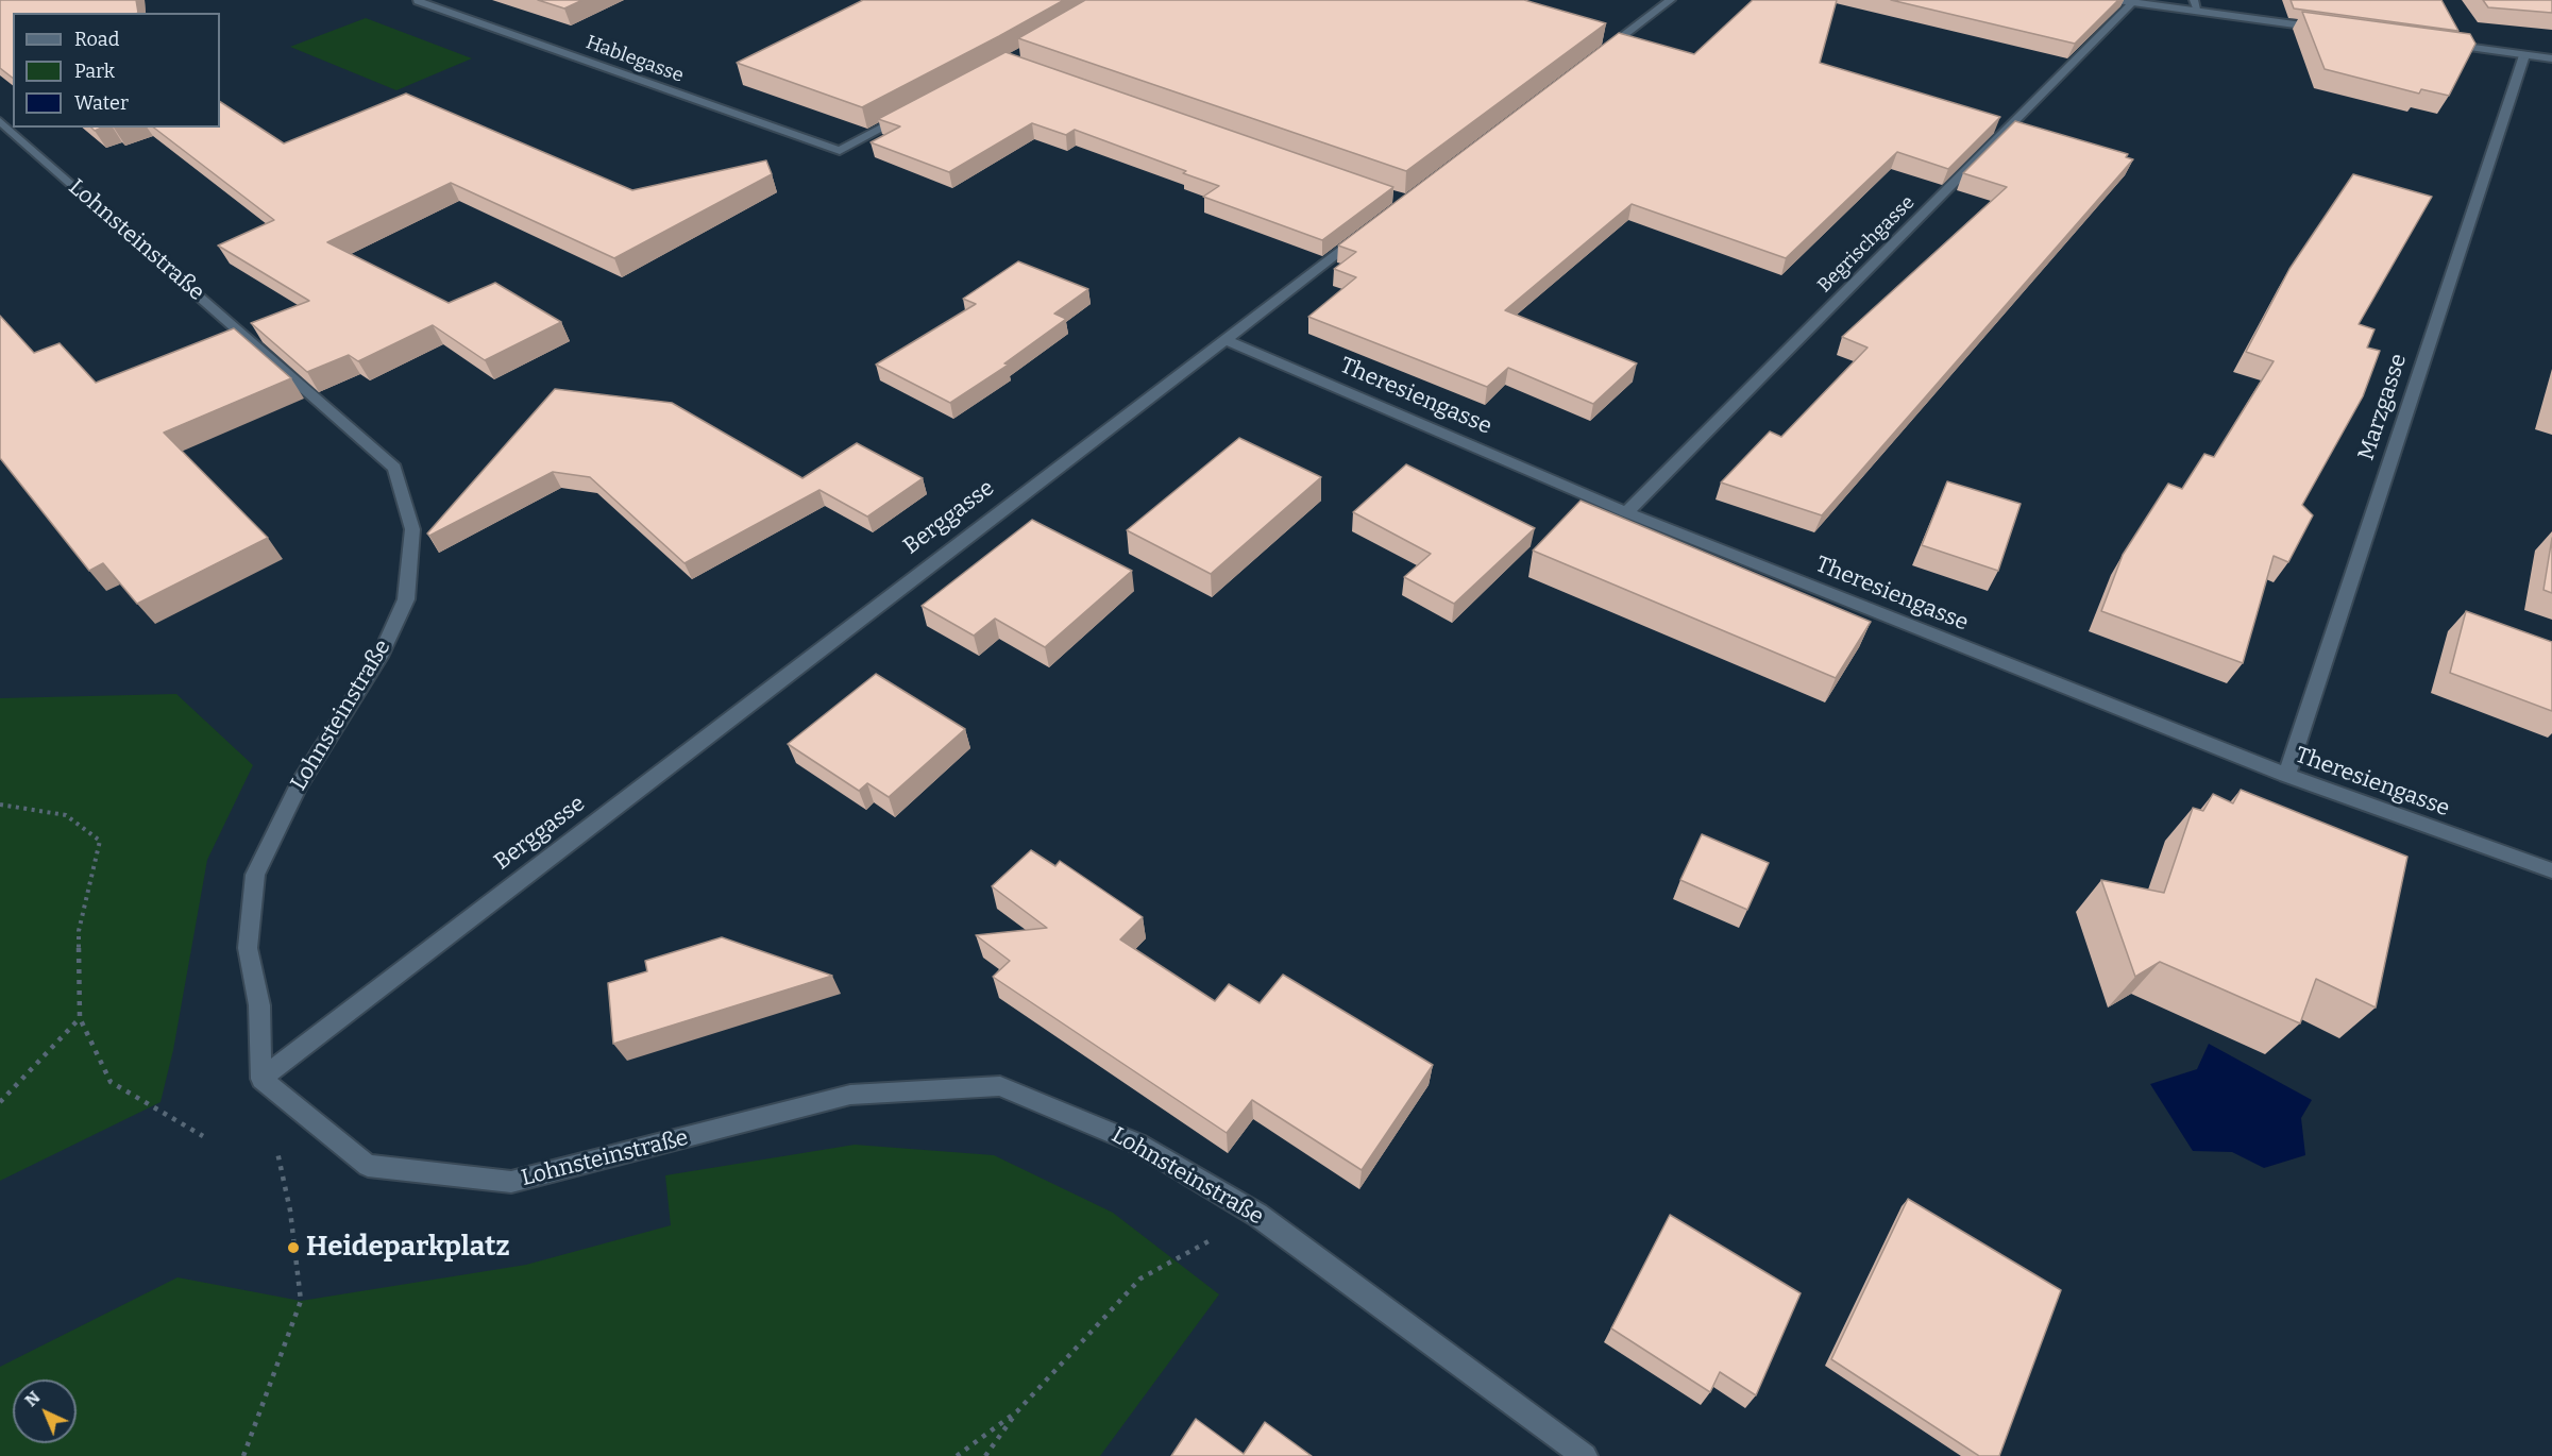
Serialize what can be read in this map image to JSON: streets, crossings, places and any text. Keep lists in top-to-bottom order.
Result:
{
  "streets": {
    "street": [
      "Hablegasse",
      "Lohnsteinstraße",
      "Begrischgasse",
      "Theresiengasse",
      "Marzgasse",
      "Berggasse"
    ]
  },
  "crossings": [
    ["Lohnsteinstraße", "Berggasse"],
    ["Begrischgasse", "Theresiengasse"],
    ["Theresiengasse", "Marzgasse"],
    ["Theresiengasse", "Berggasse"]
  ],
  "places": ["Heideparkplatz"],
  "legend": ["Road", "Park", "Water"],
  "north": "top left"
}
